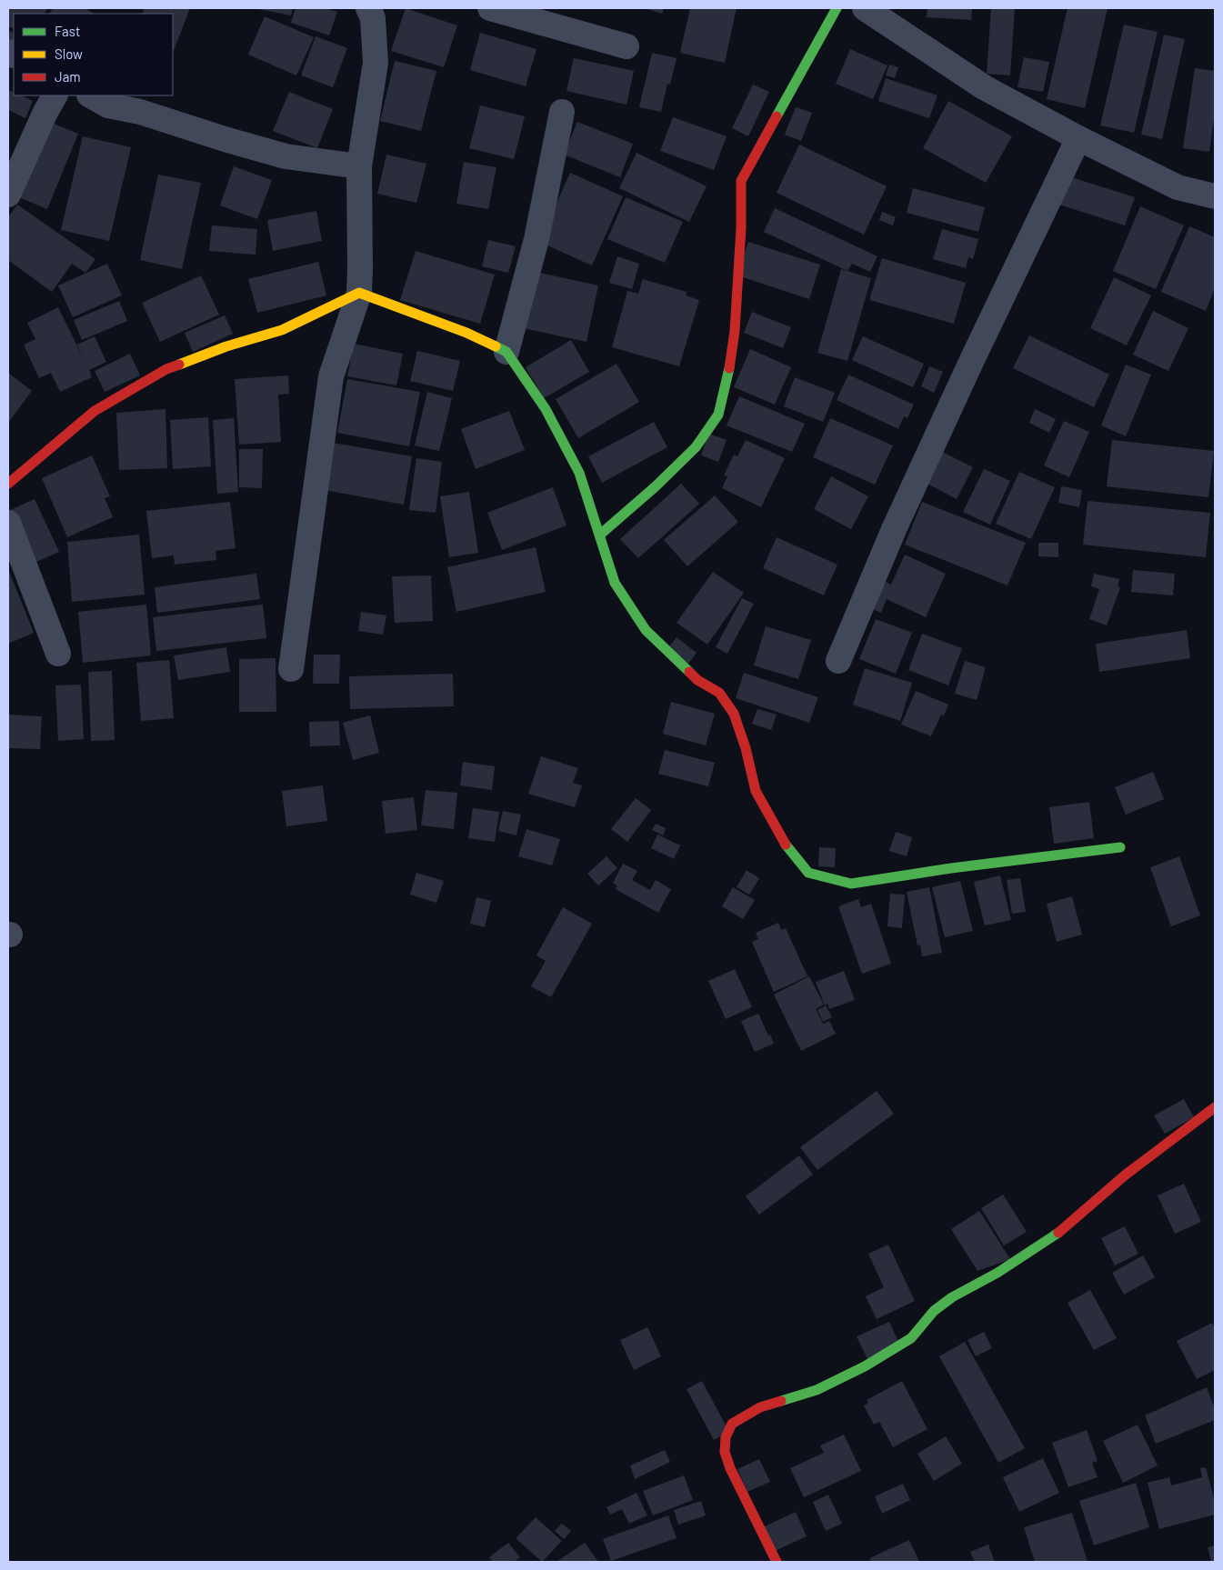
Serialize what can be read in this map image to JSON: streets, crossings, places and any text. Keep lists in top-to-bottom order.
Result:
{
  "legend": ["Fast", "Slow", "Jam"]
}
